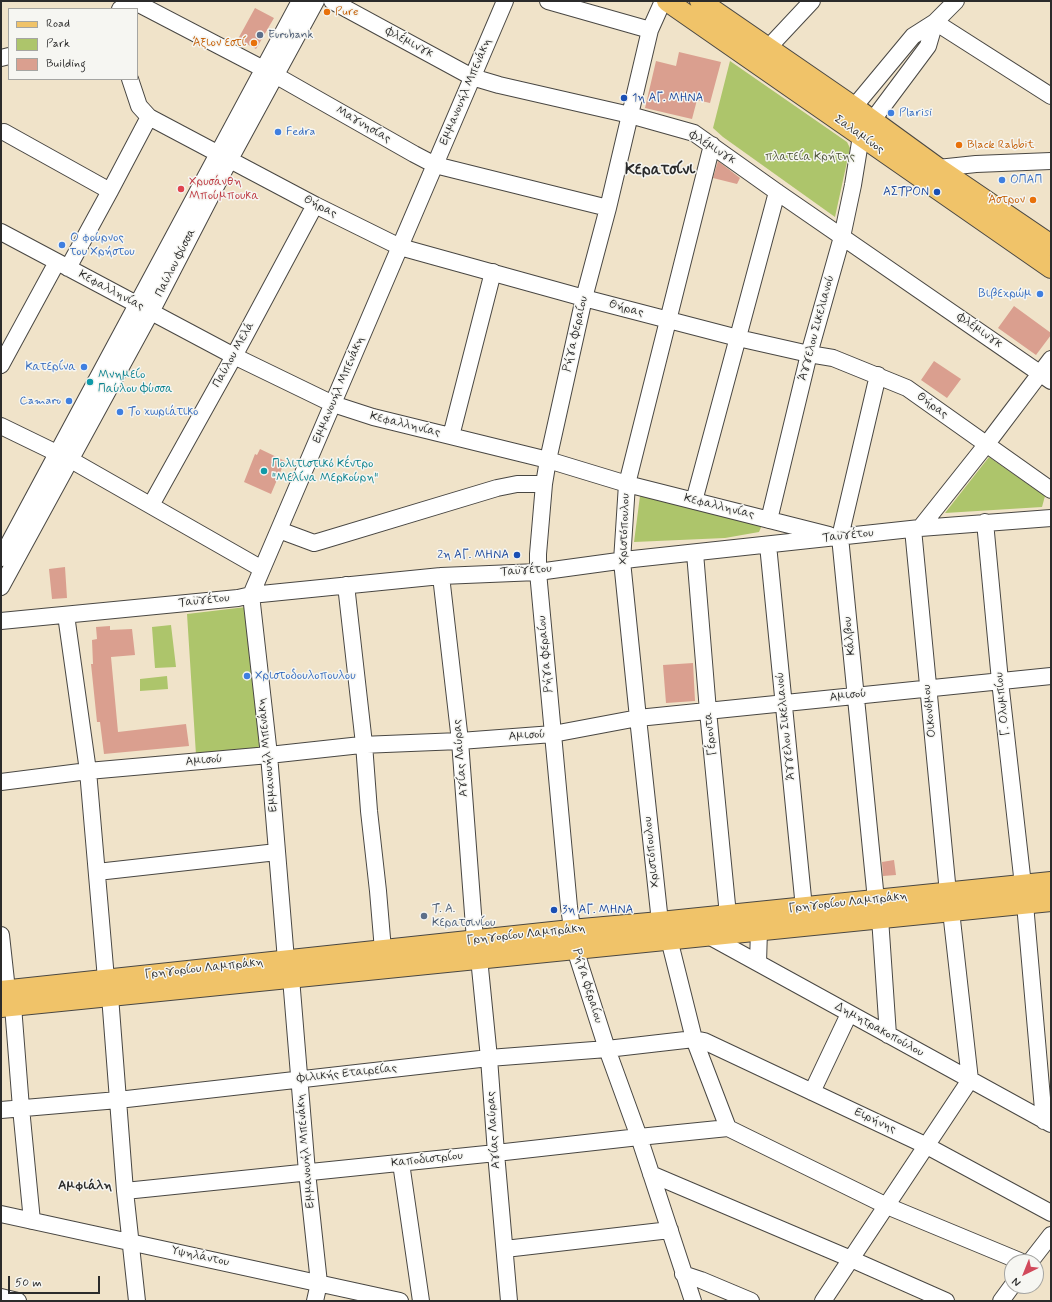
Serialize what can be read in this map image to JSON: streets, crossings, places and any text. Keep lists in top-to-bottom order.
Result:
{
  "streets": {
    "main road": ["Σαλαμίνος", "Γρηγορίου Λαμπράκη"],
    "street": [
      "Φλέμινγκ",
      "Εμμανουήλ Μπενάκη",
      "Μαγνησίας",
      "Θήρας",
      "Παύλου Φύσσα",
      "Κεφαλληνίας",
      "Άγγελου Σικελιανού",
      "Ρήγα Φεραίου",
      "Παύλου Μελά",
      "Χριστόπουλου",
      "Ταϋγέτου",
      "Κάλβου",
      "Αμισού",
      "Γ. Ολυμπίου",
      "Οικονόμου",
      "Γέροντα",
      "Αγίας Λαύρας",
      "Δημητρακοπούλου",
      "Φιλικής Εταιρείας",
      "Ειρήνης",
      "Καποδιστρίου",
      "Υψηλάντου"
    ]
  },
  "crossings": [
    ["Φλέμινγκ", "Εμμανουήλ Μπενάκη"],
    ["Φλέμινγκ", "Άγγελου Σικελιανού"],
    ["Φλέμινγκ", "Ρήγα Φεραίου"],
    ["Φλέμινγκ", "Χριστόπουλου"],
    ["Εμμανουήλ Μπενάκη", "Μαγνησίας"],
    ["Εμμανουήλ Μπενάκη", "Θήρας"],
    ["Εμμανουήλ Μπενάκη", "Κεφαλληνίας"],
    ["Εμμανουήλ Μπενάκη", "Ταϋγέτου"],
    ["Εμμανουήλ Μπενάκη", "Αμισού"],
    ["Εμμανουήλ Μπενάκη", "Γρηγορίου Λαμπράκη"],
    ["Εμμανουήλ Μπενάκη", "Φιλικής Εταιρείας"],
    ["Εμμανουήλ Μπενάκη", "Καποδιστρίου"],
    ["Εμμανουήλ Μπενάκη", "Υψηλάντου"],
    ["Μαγνησίας", "Παύλου Φύσσα"],
    ["Μαγνησίας", "Ρήγα Φεραίου"],
    ["Σαλαμίνος", "Άγγελου Σικελιανού"],
    ["Θήρας", "Παύλου Φύσσα"],
    ["Θήρας", "Άγγελου Σικελιανού"],
    ["Θήρας", "Ρήγα Φεραίου"],
    ["Θήρας", "Παύλου Μελά"],
    ["Θήρας", "Χριστόπουλου"],
    ["Θήρας", "Κάλβου"],
    ["Παύλου Φύσσα", "Κεφαλληνίας"],
    ["Κεφαλληνίας", "Άγγελου Σικελιανού"],
    ["Κεφαλληνίας", "Ρήγα Φεραίου"],
    ["Κεφαλληνίας", "Παύλου Μελά"],
    ["Κεφαλληνίας", "Χριστόπουλου"],
    ["Κεφαλληνίας", "Ταϋγέτου"],
    ["Κεφαλληνίας", "Κάλβου"],
    ["Άγγελου Σικελιανού", "Ταϋγέτου"],
    ["Άγγελου Σικελιανού", "Αμισού"],
    ["Άγγελου Σικελιανού", "Γρηγορίου Λαμπράκη"],
    ["Ρήγα Φεραίου", "Ταϋγέτου"],
    ["Ρήγα Φεραίου", "Αμισού"],
    ["Ρήγα Φεραίου", "Γρηγορίου Λαμπράκη"],
    ["Ρήγα Φεραίου", "Φιλικής Εταιρείας"],
    ["Ρήγα Φεραίου", "Καποδιστρίου"],
    ["Χριστόπουλου", "Ταϋγέτου"],
    ["Χριστόπουλου", "Αμισού"],
    ["Χριστόπουλου", "Γρηγορίου Λαμπράκη"],
    ["Χριστόπουλου", "Φιλικής Εταιρείας"],
    ["Χριστόπουλου", "Ειρήνης"],
    ["Χριστόπουλου", "Καποδιστρίου"],
    ["Ταϋγέτου", "Κάλβου"],
    ["Ταϋγέτου", "Γ. Ολυμπίου"],
    ["Ταϋγέτου", "Οικονόμου"],
    ["Ταϋγέτου", "Γέροντα"],
    ["Ταϋγέτου", "Αγίας Λαύρας"],
    ["Κάλβου", "Αμισού"],
    ["Κάλβου", "Γρηγορίου Λαμπράκη"],
    ["Κάλβου", "Δημητρακοπούλου"],
    ["Αμισού", "Γ. Ολυμπίου"],
    ["Αμισού", "Οικονόμου"],
    ["Αμισού", "Γέροντα"],
    ["Αμισού", "Αγίας Λαύρας"],
    ["Γ. Ολυμπίου", "Γρηγορίου Λαμπράκη"],
    ["Γ. Ολυμπίου", "Δημητρακοπούλου"],
    ["Οικονόμου", "Γρηγορίου Λαμπράκη"],
    ["Οικονόμου", "Δημητρακοπούλου"],
    ["Γέροντα", "Γρηγορίου Λαμπράκη"],
    ["Αγίας Λαύρας", "Γρηγορίου Λαμπράκη"],
    ["Αγίας Λαύρας", "Φιλικής Εταιρείας"],
    ["Αγίας Λαύρας", "Καποδιστρίου"],
    ["Γρηγορίου Λαμπράκη", "Δημητρακοπούλου"],
    ["Φιλικής Εταιρείας", "Ειρήνης"]
  ],
  "districts": ["Κερατσίνι", "Αμφιάλη"],
  "parks": ["πλατεία Κρήτης"],
  "places": [
    "Pure",
    "Eurobank",
    "Άξιον εστί",
    "1η ΑΓ. ΜΗΝΑ",
    "Plarisi",
    "Fedra",
    "Black Rabbit",
    "ΟΠΑΠ",
    "Χρυσάνθη Μπούμπουκα",
    "ΑΣΤΡΟΝ",
    "Άστρον",
    "Ο φούρνος του Χρήστου",
    "Βιβεχρώμ",
    "Κατερίνα",
    "Μνημείο Παύλου Φύσσα",
    "Camaro",
    "Το χωριάτικο",
    "Πολιτιστικό Κέντρο \"Μελίνα Μερκούρη\"",
    "2η ΑΓ. ΜΗΝΑ",
    "Χριστοδουλοπουλου",
    "3η ΑΓ. ΜΗΝΑ",
    "Τ. Α. Κερατσινίου"
  ],
  "legend": ["Road", "Park", "Building"],
  "scale_bar": "50 m",
  "north": "bottom left"
}
